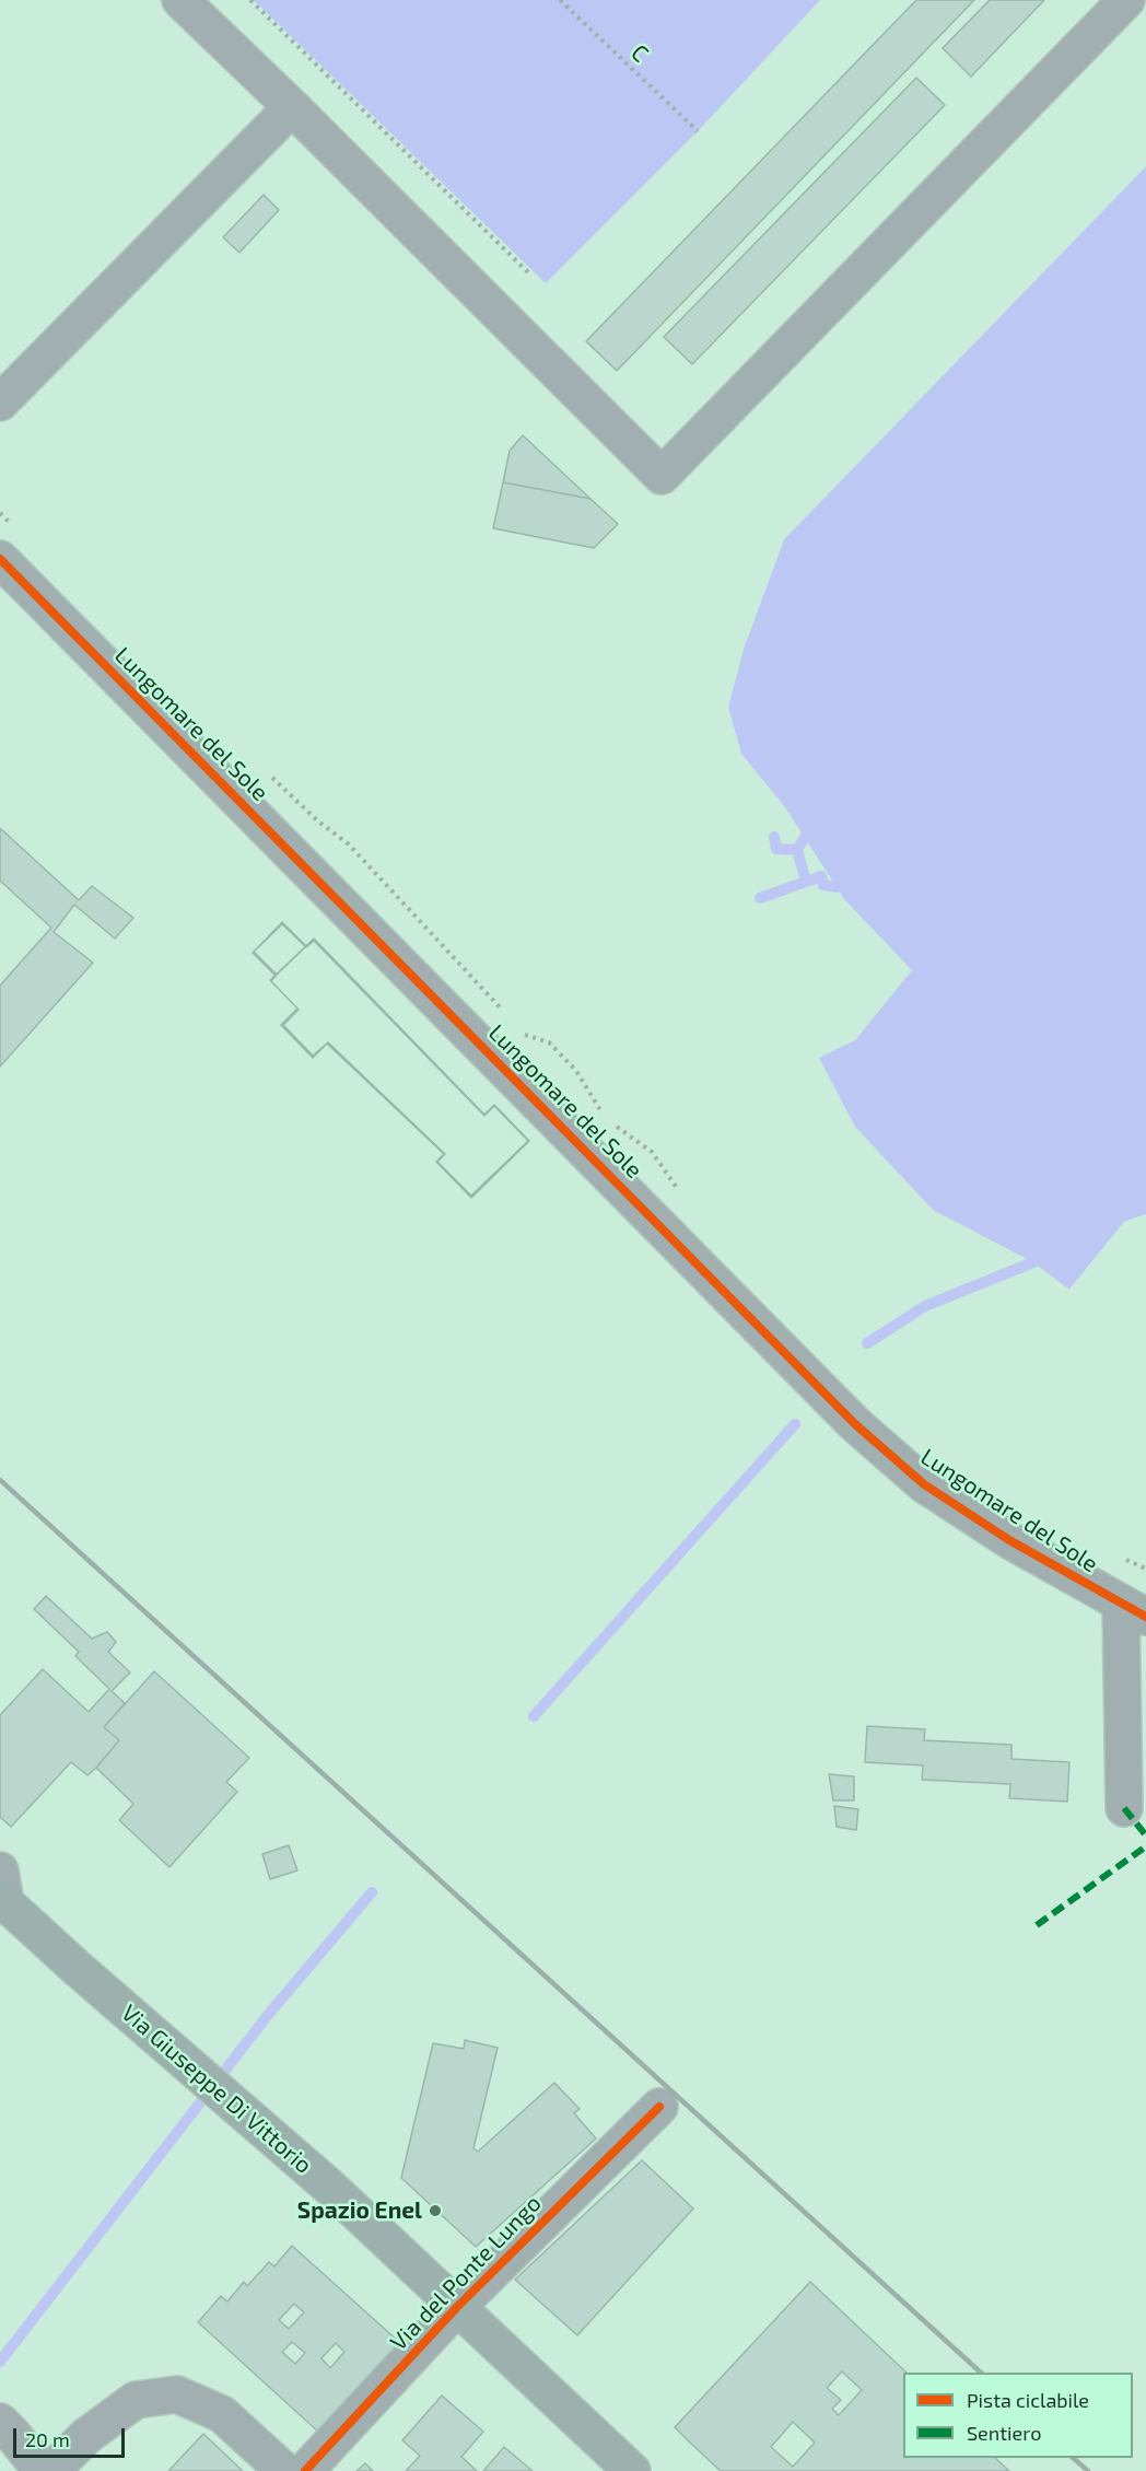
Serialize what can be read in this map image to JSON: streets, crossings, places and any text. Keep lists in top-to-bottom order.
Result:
{
  "streets": {
    "main road": ["Via Giuseppe Di Vittorio"],
    "street": ["Lungomare del Sole", "Via del Ponte Lungo"],
    "path": ["C"]
  },
  "crossings": [
    ["Via Giuseppe Di Vittorio", "Via del Ponte Lungo"]
  ],
  "places": ["Spazio Enel"],
  "legend": ["Pista ciclabile", "Sentiero"],
  "scale_bar": "20 m"
}
